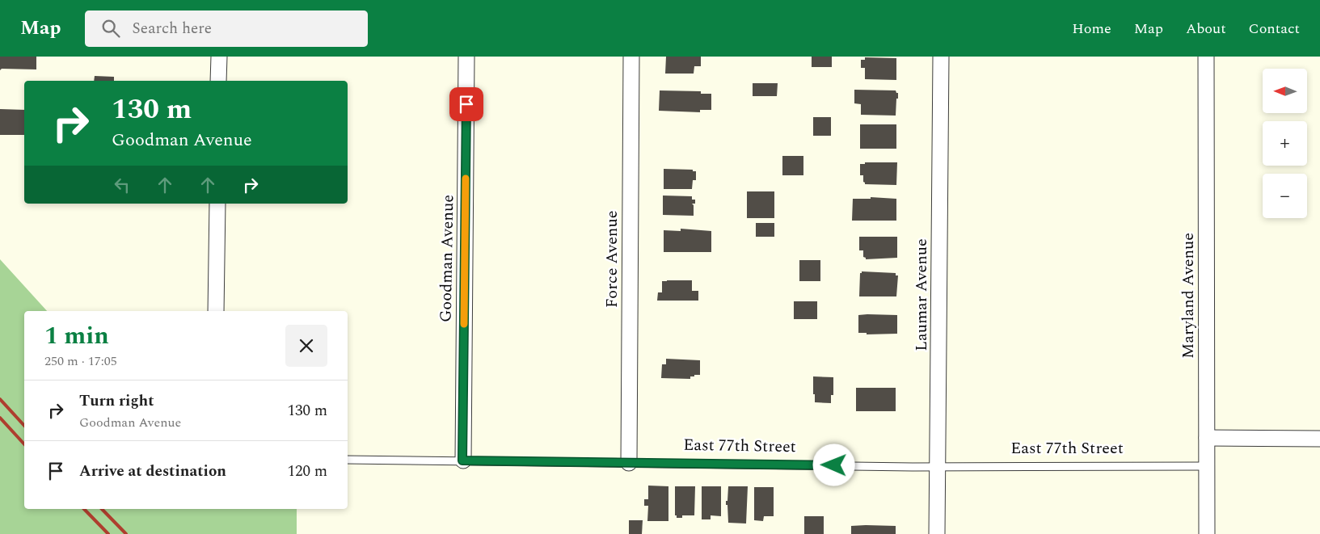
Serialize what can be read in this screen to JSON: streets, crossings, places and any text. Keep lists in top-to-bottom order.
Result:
{
  "streets": {
    "street": [
      "Goodman Avenue",
      "Force Avenue",
      "Laumar Avenue",
      "Maryland Avenue"
    ],
    "lane": ["East 77th Street"]
  },
  "crossings": [
    ["Goodman Avenue", "East 77th Street"],
    ["Force Avenue", "East 77th Street"],
    ["Laumar Avenue", "East 77th Street"],
    ["Maryland Avenue", "East 77th Street"]
  ],
  "north": "left",
  "page": {
    "header": "Map",
    "search": "Search here",
    "nav": [
      "Home",
      "Map",
      "About",
      "Contact"
    ],
    "map_buttons": ["+", "−"],
    "turn": ["130 m", "Goodman Avenue"],
    "heading": ["1 min", "250 m · 17:05"],
    "list": [
      {
        "name": "Turn right",
        "note": "Goodman Avenue",
        "value": "130 m"
      },
      {
        "name": "Arrive at destination",
        "value": "120 m"
      }
    ]
  }
}
